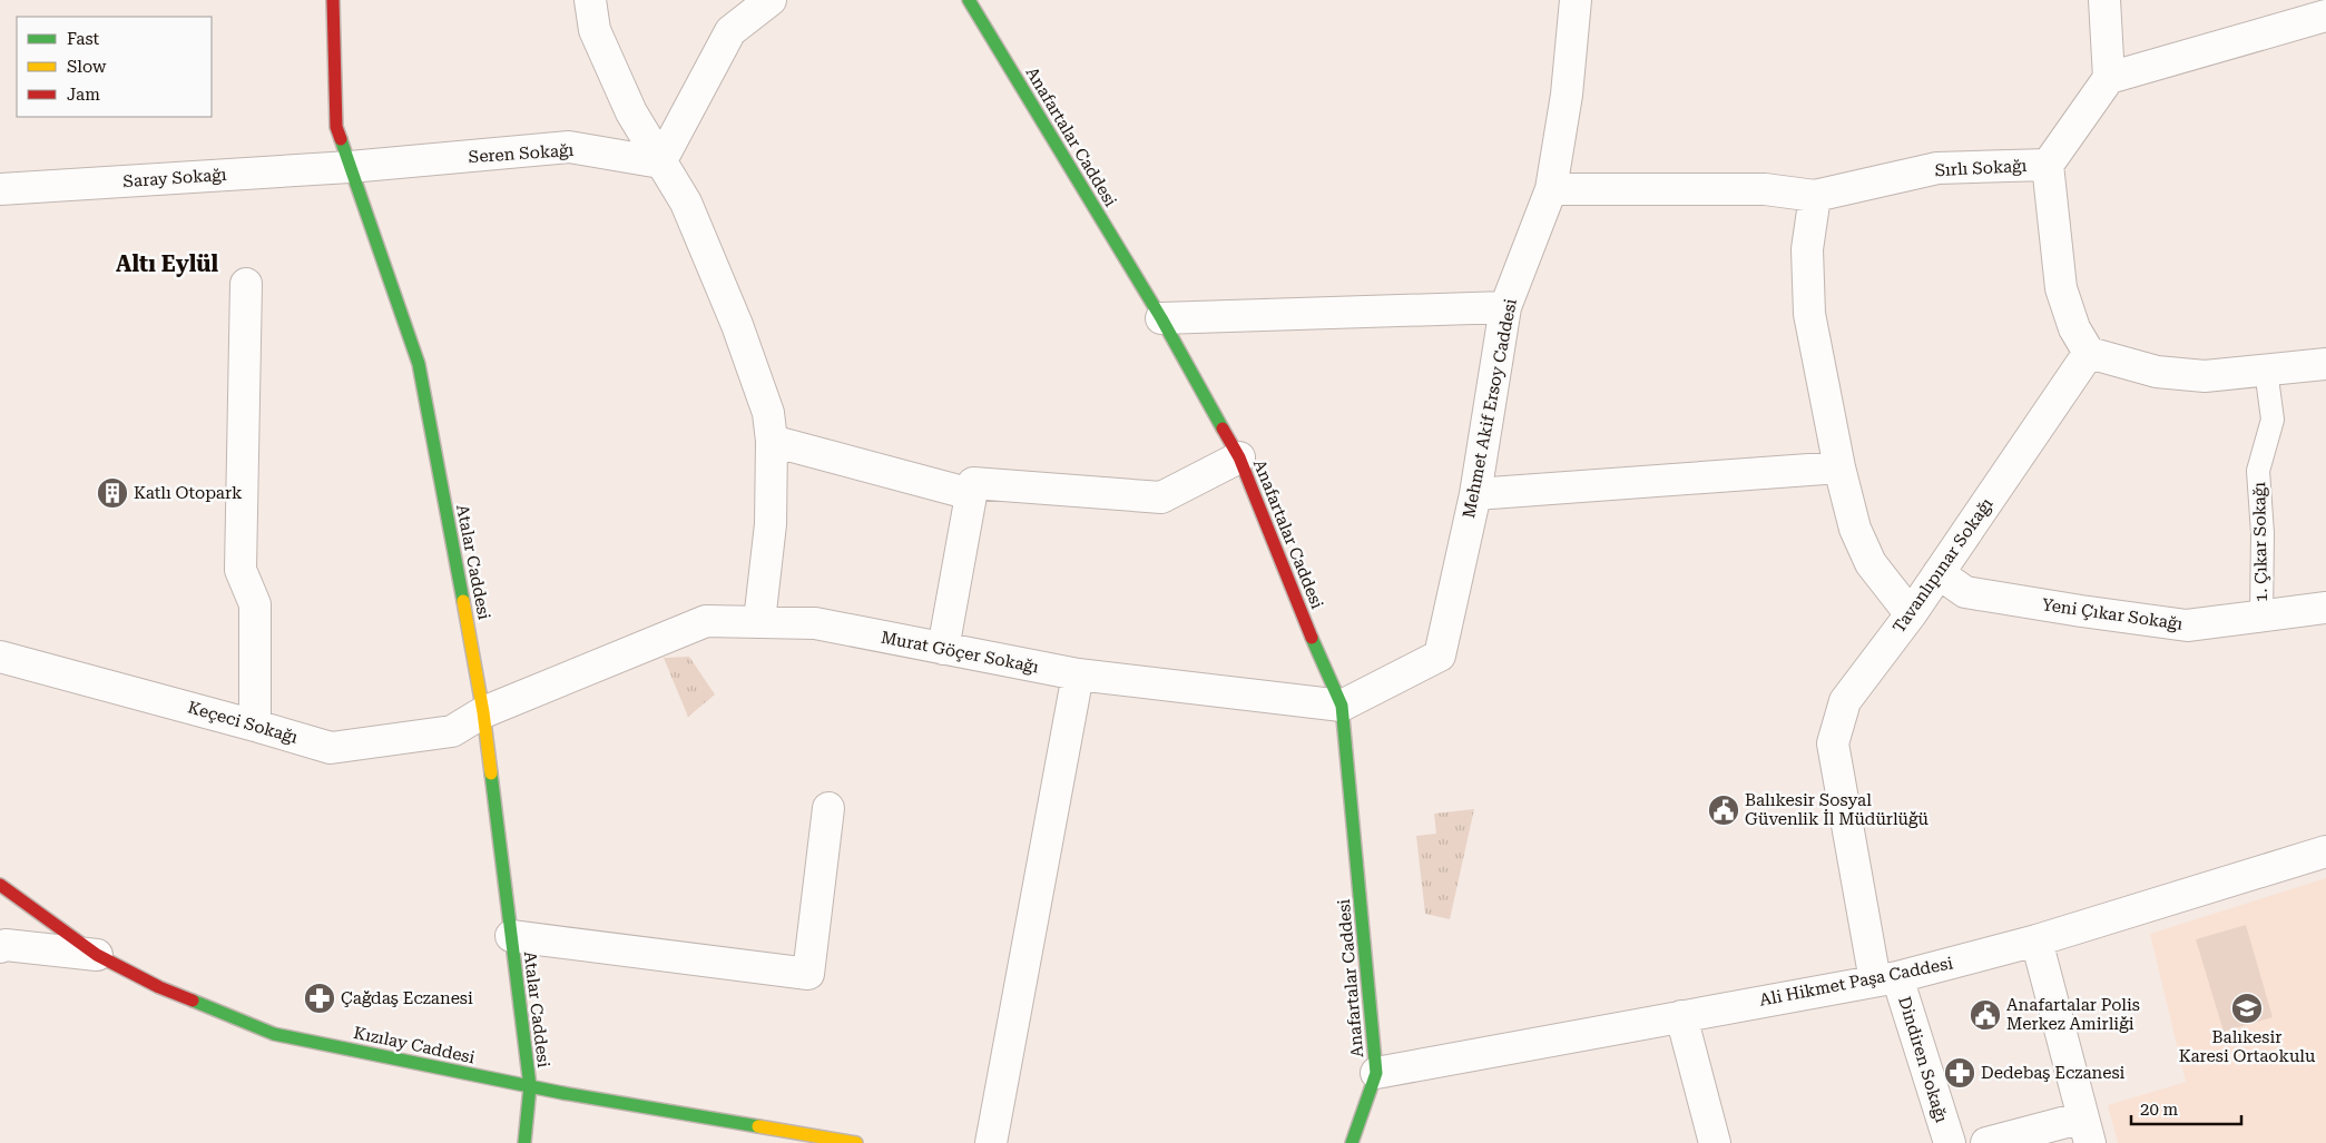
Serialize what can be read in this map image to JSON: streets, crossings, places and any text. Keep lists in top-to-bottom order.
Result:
{
  "streets": {
    "main road": ["Anafartalar Caddesi", "Atalar Caddesi", "Kızılay Caddesi"],
    "street": [
      "Seren Sokağı",
      "Sırlı Sokağı",
      "Saray Sokağı",
      "Mehmet Akif Ersoy Caddesi",
      "Tavanlıpınar Sokağı",
      "Yeni Çıkar Sokağı",
      "Murat Göçer Sokağı",
      "Keçeci Sokağı",
      "Ali Hikmet Paşa Caddesi",
      "Dindiren Sokağı"
    ],
    "lane": ["1. Çıkar Sokağı"]
  },
  "crossings": [
    ["Anafartalar Caddesi", "Mehmet Akif Ersoy Caddesi"],
    ["Anafartalar Caddesi", "Murat Göçer Sokağı"],
    ["Anafartalar Caddesi", "Ali Hikmet Paşa Caddesi"],
    ["Seren Sokağı", "Saray Sokağı"],
    ["Seren Sokağı", "Atalar Caddesi"],
    ["Sırlı Sokağı", "Mehmet Akif Ersoy Caddesi"],
    ["Saray Sokağı", "Atalar Caddesi"],
    ["Mehmet Akif Ersoy Caddesi", "Murat Göçer Sokağı"],
    ["1. Çıkar Sokağı", "Yeni Çıkar Sokağı"],
    ["Atalar Caddesi", "Murat Göçer Sokağı"],
    ["Atalar Caddesi", "Keçeci Sokağı"],
    ["Atalar Caddesi", "Kızılay Caddesi"],
    ["Tavanlıpınar Sokağı", "Yeni Çıkar Sokağı"],
    ["Tavanlıpınar Sokağı", "Ali Hikmet Paşa Caddesi"],
    ["Tavanlıpınar Sokağı", "Dindiren Sokağı"],
    ["Murat Göçer Sokağı", "Keçeci Sokağı"],
    ["Ali Hikmet Paşa Caddesi", "Dindiren Sokağı"]
  ],
  "districts": ["Altı Eylül"],
  "places": {
    "building": ["Katlı Otopark"],
    "public building": ["Balıkesir Sosyal Güvenlik İl Müdürlüğü", "Anafartalar Polis Merkez Amirliği"],
    "pharmacy": ["Çağdaş Eczanesi", "Dedebaş Eczanesi"],
    "school or university": ["Balıkesir Karesi Ortaokulu"]
  },
  "legend": ["Fast", "Slow", "Jam"],
  "scale_bar": "20 m"
}
